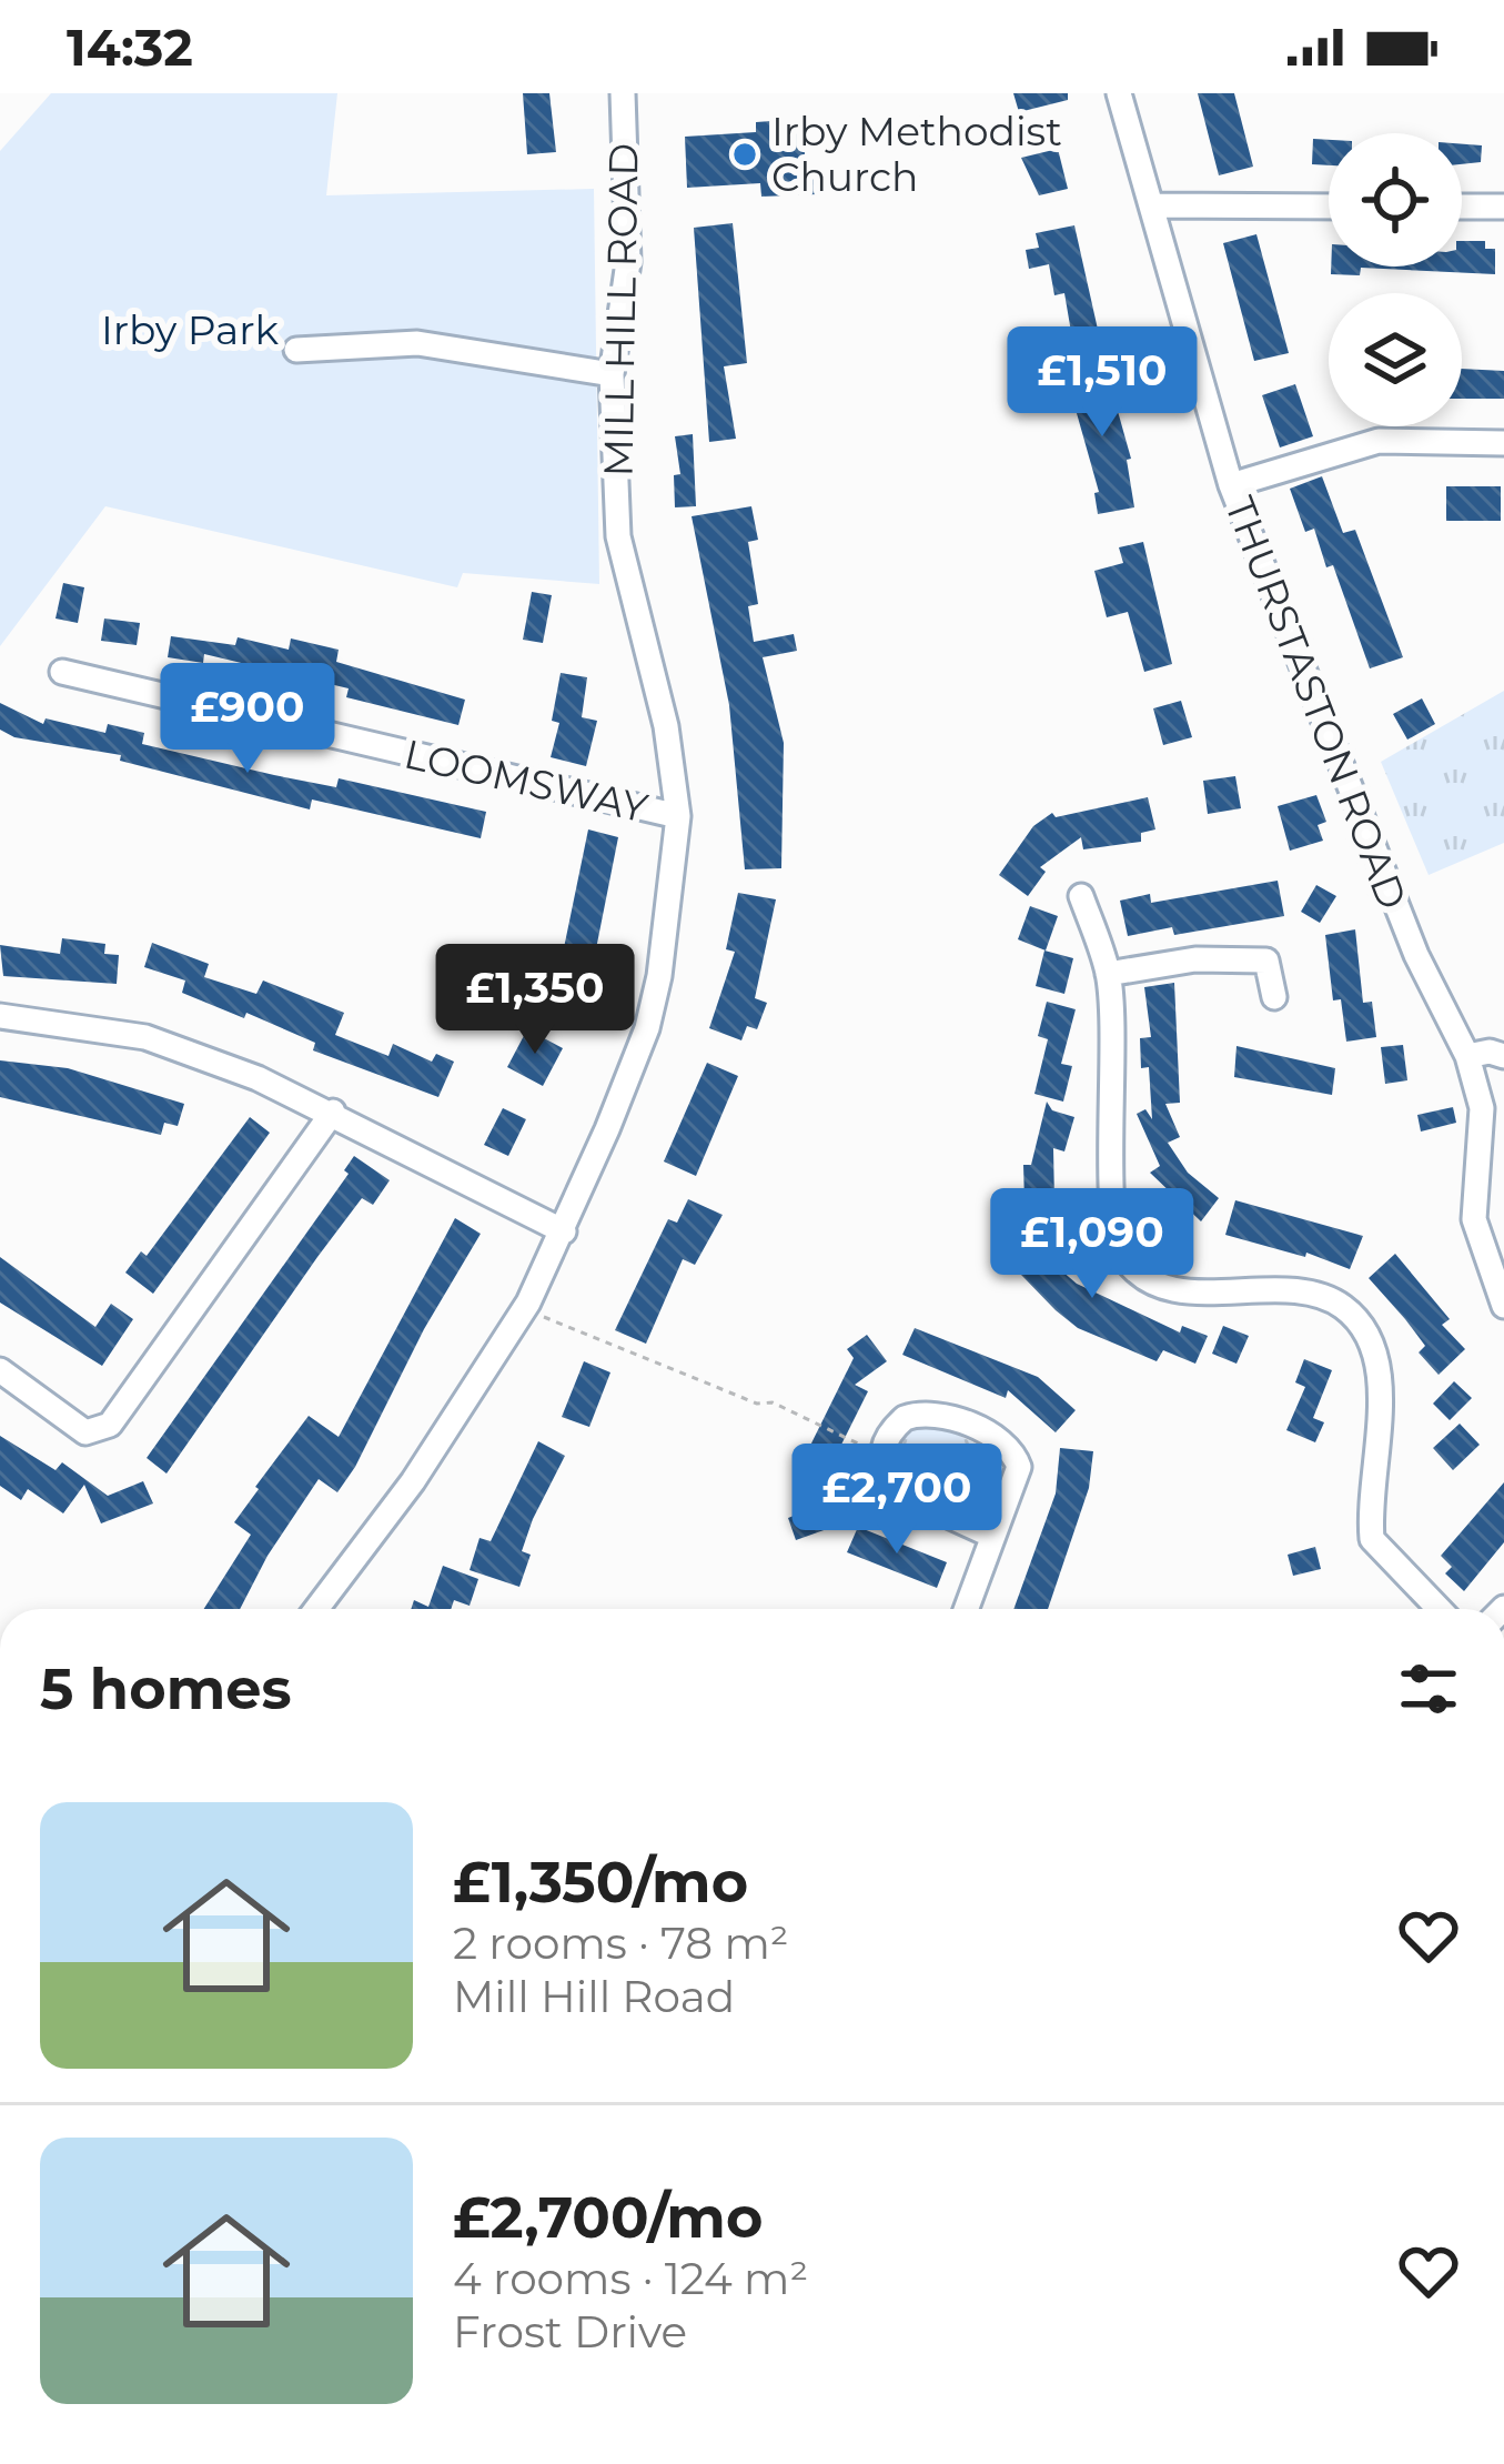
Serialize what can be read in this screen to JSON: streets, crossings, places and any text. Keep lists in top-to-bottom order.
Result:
{
  "streets": {
    "street": ["MILL HILL ROAD", "THURSTASTON ROAD", "LOOMSWAY"]
  },
  "crossings": [
    ["MILL HILL ROAD", "LOOMSWAY"]
  ],
  "parks": ["Irby Park"],
  "places": ["Irby Methodist Church"],
  "page": {
    "status": "14:32",
    "price": [
      "£1,510",
      "£900",
      "£1,350",
      "£1,090",
      "£2,700"
    ],
    "heading": "5 homes",
    "list": [
      {
        "name": "£1,350/mo",
        "note": "2 rooms · 78 m² · Mill Hill Road"
      },
      {
        "name": "£2,700/mo",
        "note": "4 rooms · 124 m² · Frost Drive"
      }
    ]
  }
}
